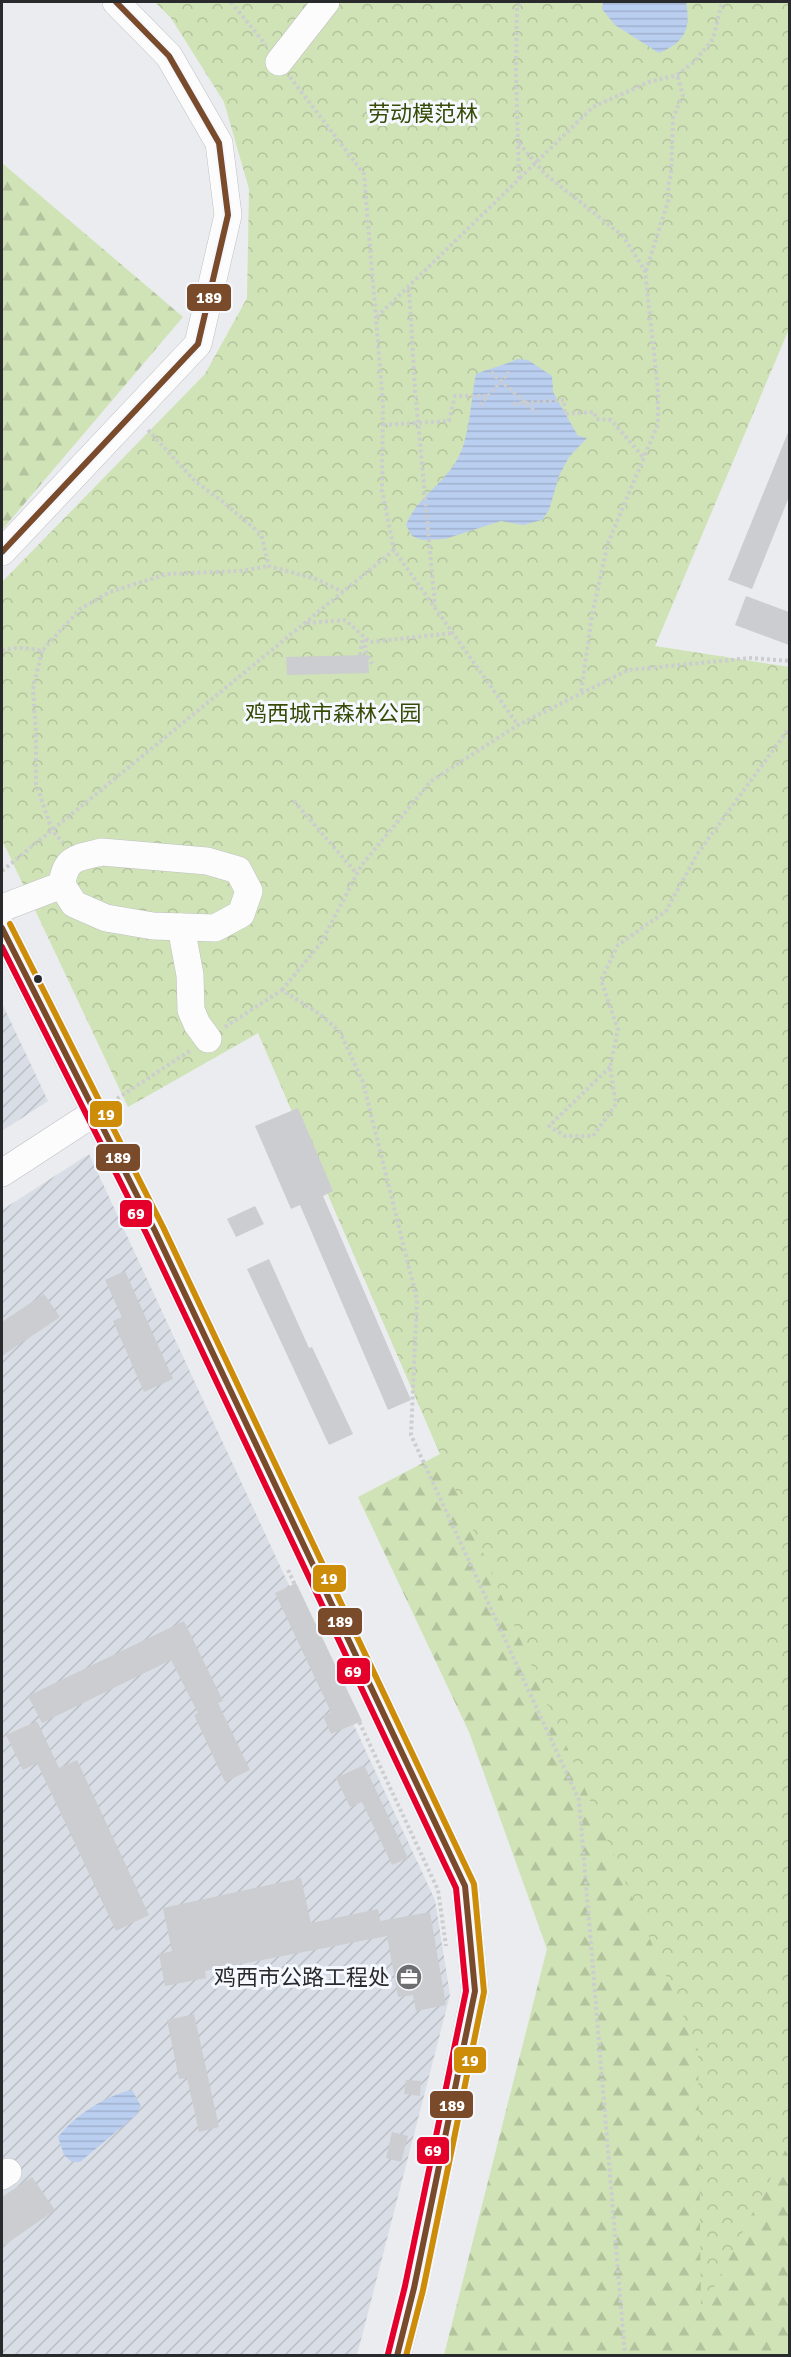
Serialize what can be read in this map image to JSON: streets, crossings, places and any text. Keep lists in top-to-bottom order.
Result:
{
  "parks": ["劳动模范林", "鸡西城市森林公园"],
  "places": {
    "office": ["鸡西市公路工程处"]
  },
  "lines": ["transit line 189", "transit line 19", "transit line 69"]
}
